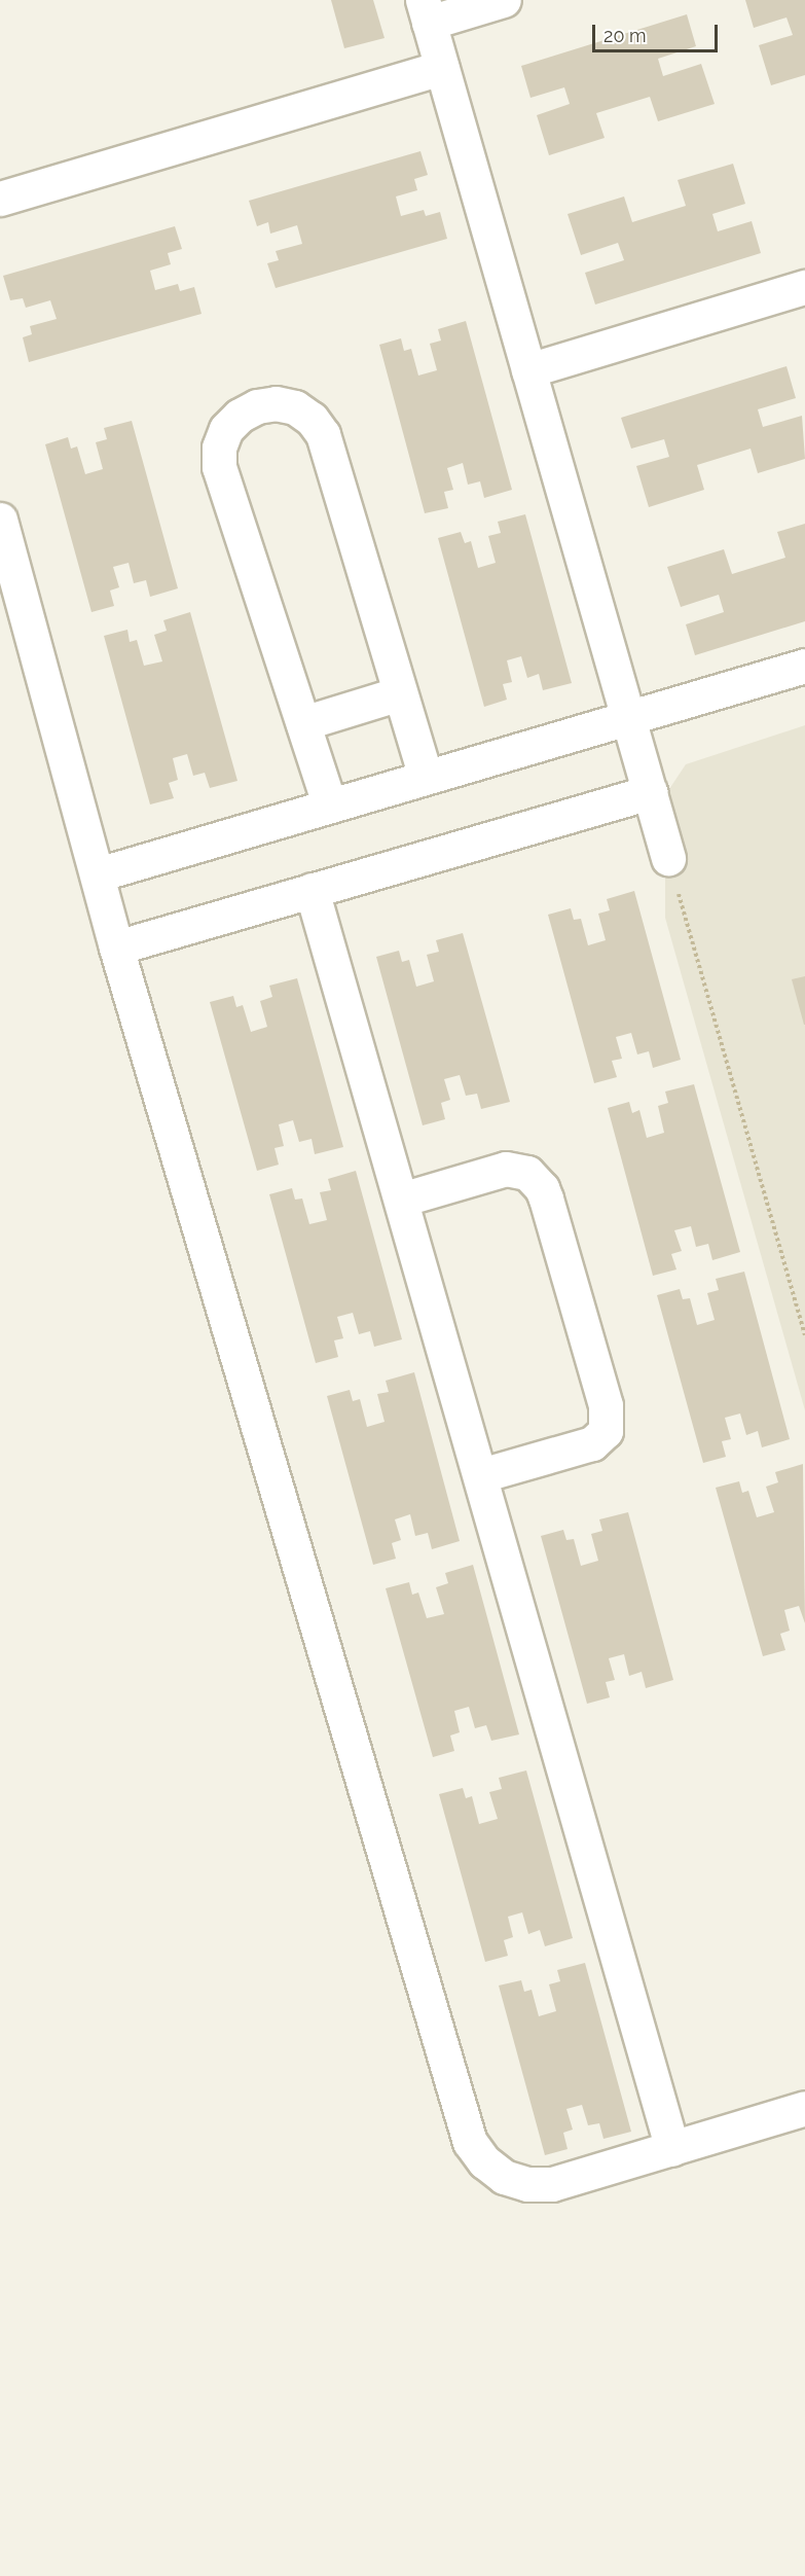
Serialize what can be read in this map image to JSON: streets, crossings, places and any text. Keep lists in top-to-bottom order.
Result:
{
  "scale_bar": "20 m"
}
